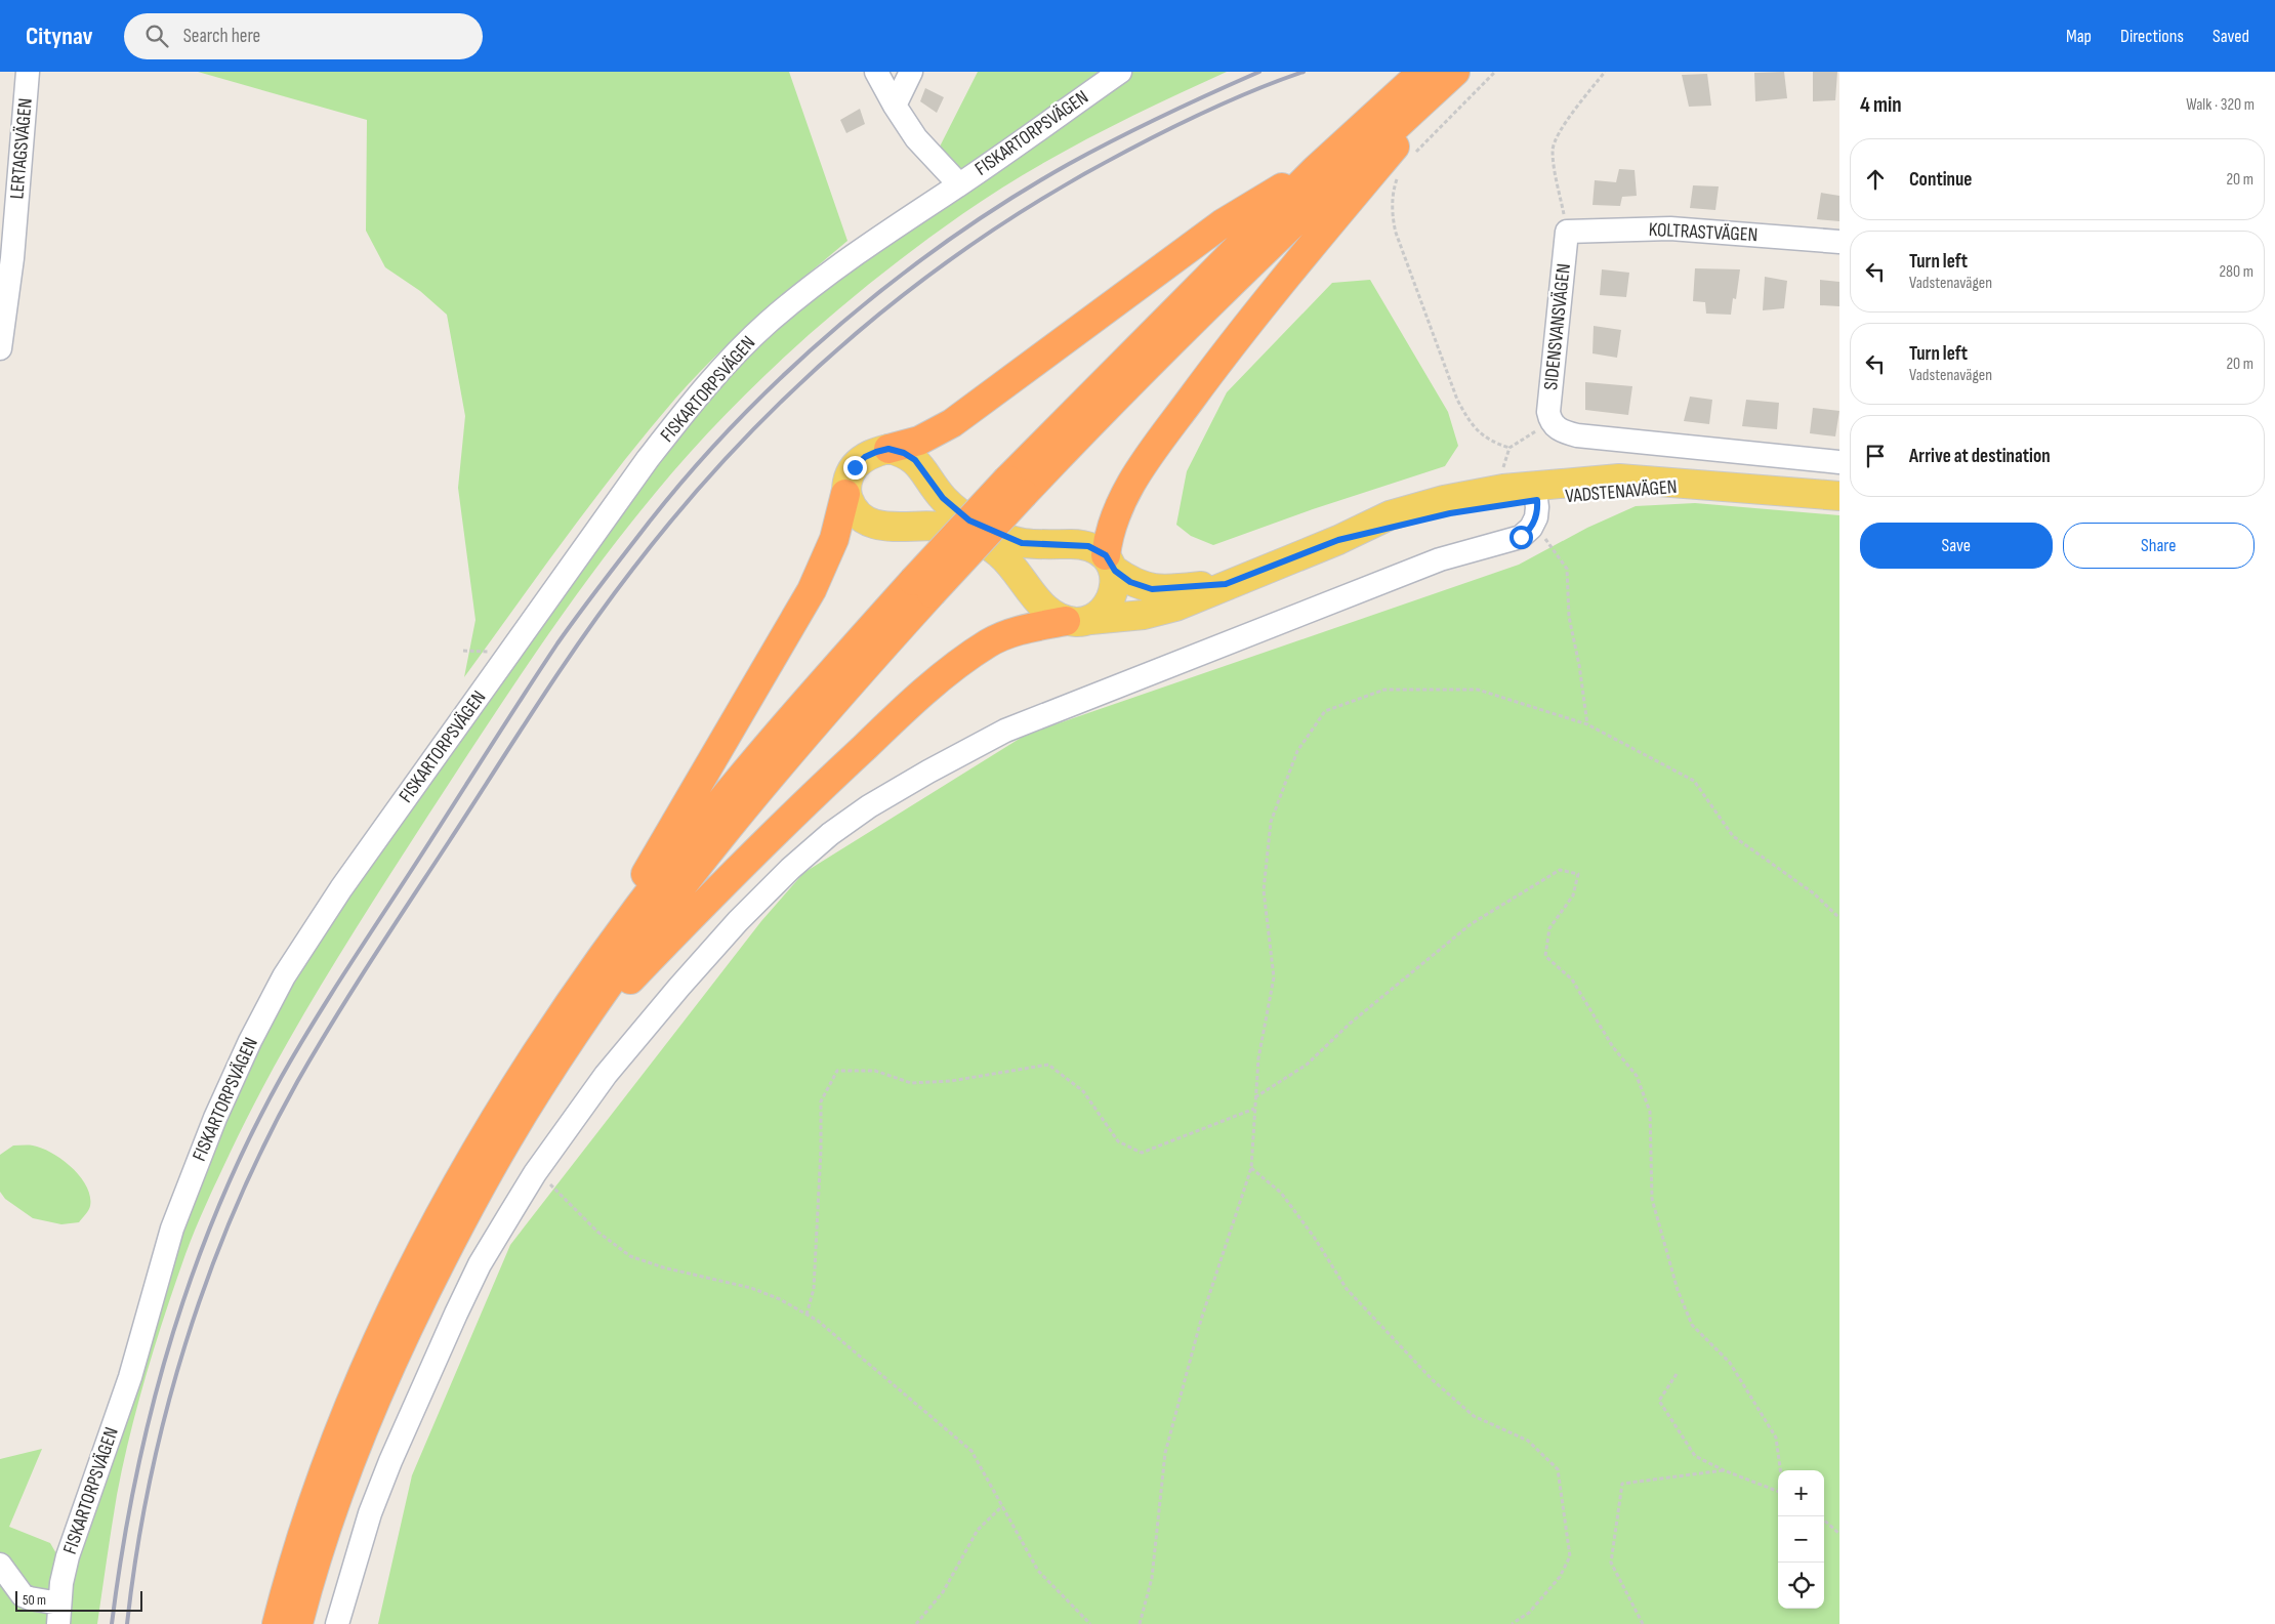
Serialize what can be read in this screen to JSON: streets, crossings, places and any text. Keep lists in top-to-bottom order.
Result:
{
  "streets": {
    "main road": ["VADSTENAVÄGEN"],
    "street": [
      "FISKARTORPSVÄGEN",
      "LERTAGSVÄGEN",
      "KOLTRASTVÄGEN",
      "SIDENSVANSVÄGEN"
    ]
  },
  "crossings": [
    ["KOLTRASTVÄGEN", "SIDENSVANSVÄGEN"]
  ],
  "scale_bar": "50 m",
  "page": {
    "header": "Citynav",
    "search": "Search here",
    "nav": ["Map", "Directions", "Saved"],
    "heading": ["4 min", "Walk · 320 m"],
    "list": [
      ["Continue", "20 m"],
      ["Turn left", "Vadstenavägen", "280 m"],
      ["Turn left", "Vadstenavägen", "20 m"],
      "Arrive at destination"
    ],
    "buttons": ["Save", "Share"],
    "map_buttons": ["+", "−"],
    "scale": "50 m"
  }
}
